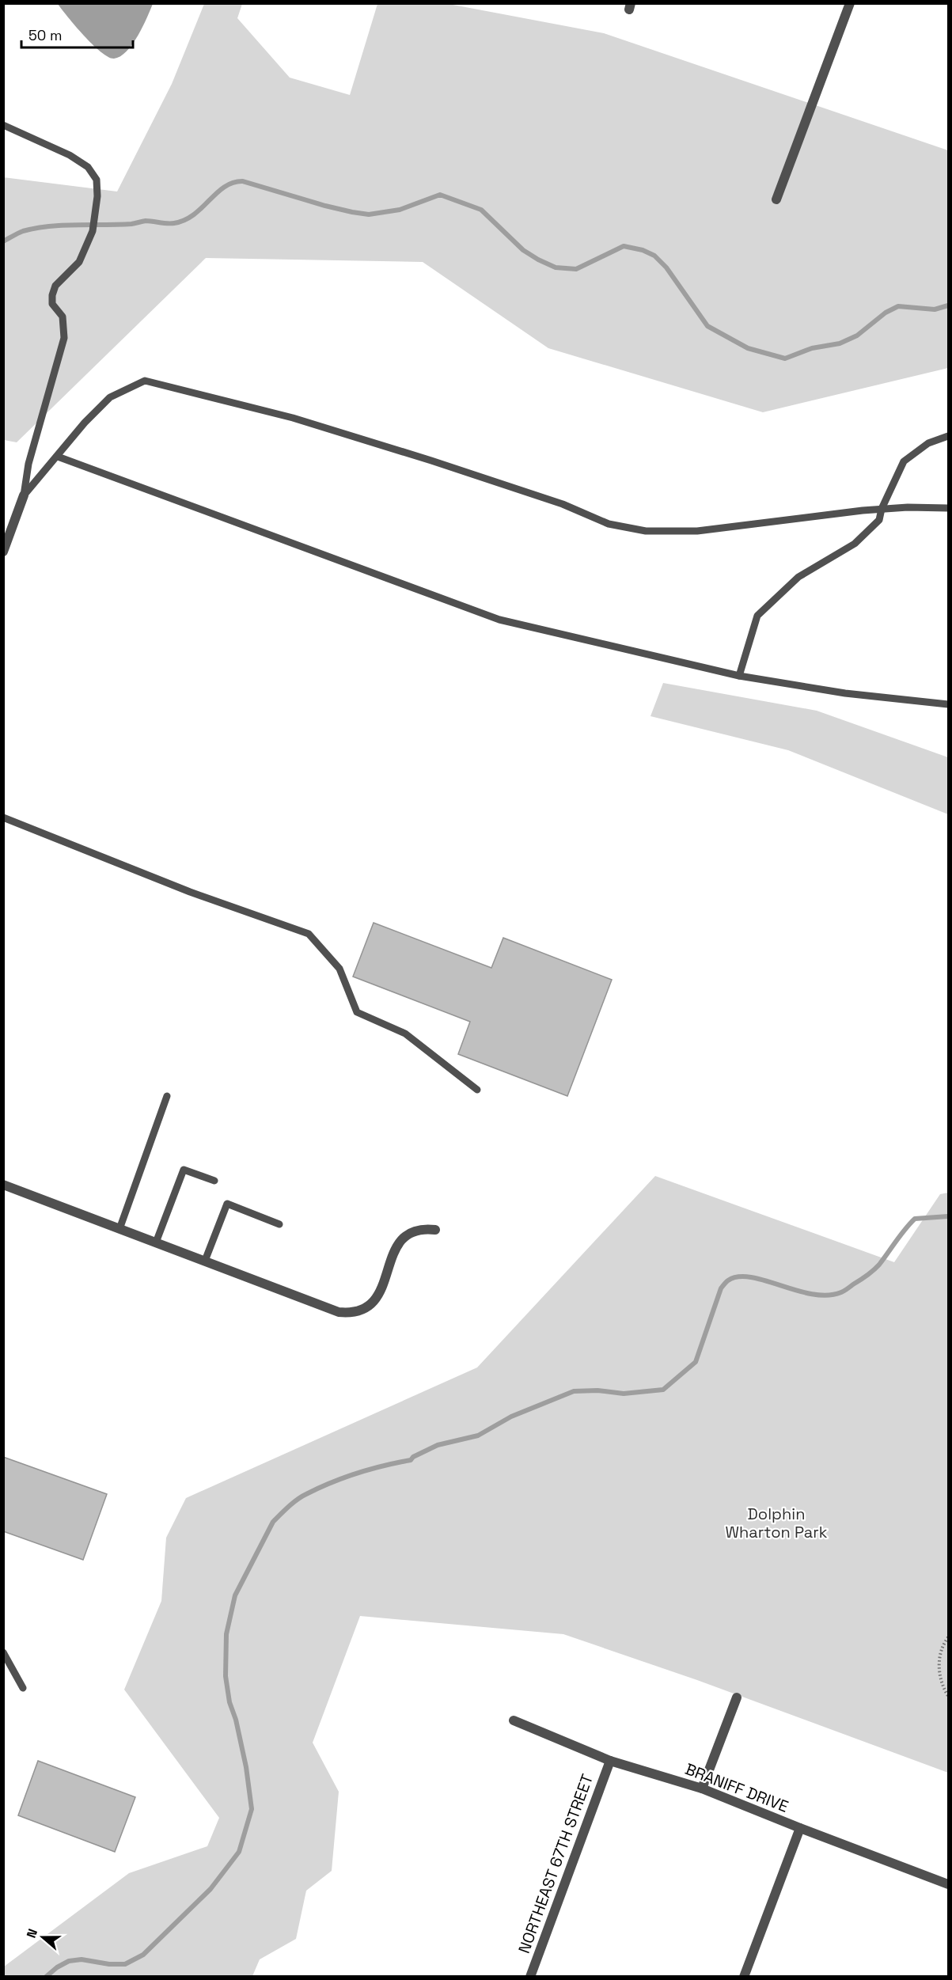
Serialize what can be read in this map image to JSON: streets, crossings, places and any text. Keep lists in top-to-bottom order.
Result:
{
  "streets": {
    "street": ["BRANIFF DRIVE", "NORTHEAST 67TH STREET"]
  },
  "crossings": [
    ["BRANIFF DRIVE", "NORTHEAST 67TH STREET"]
  ],
  "parks": ["Dolphin Wharton Park"],
  "scale_bar": "50 m",
  "north": "left"
}
